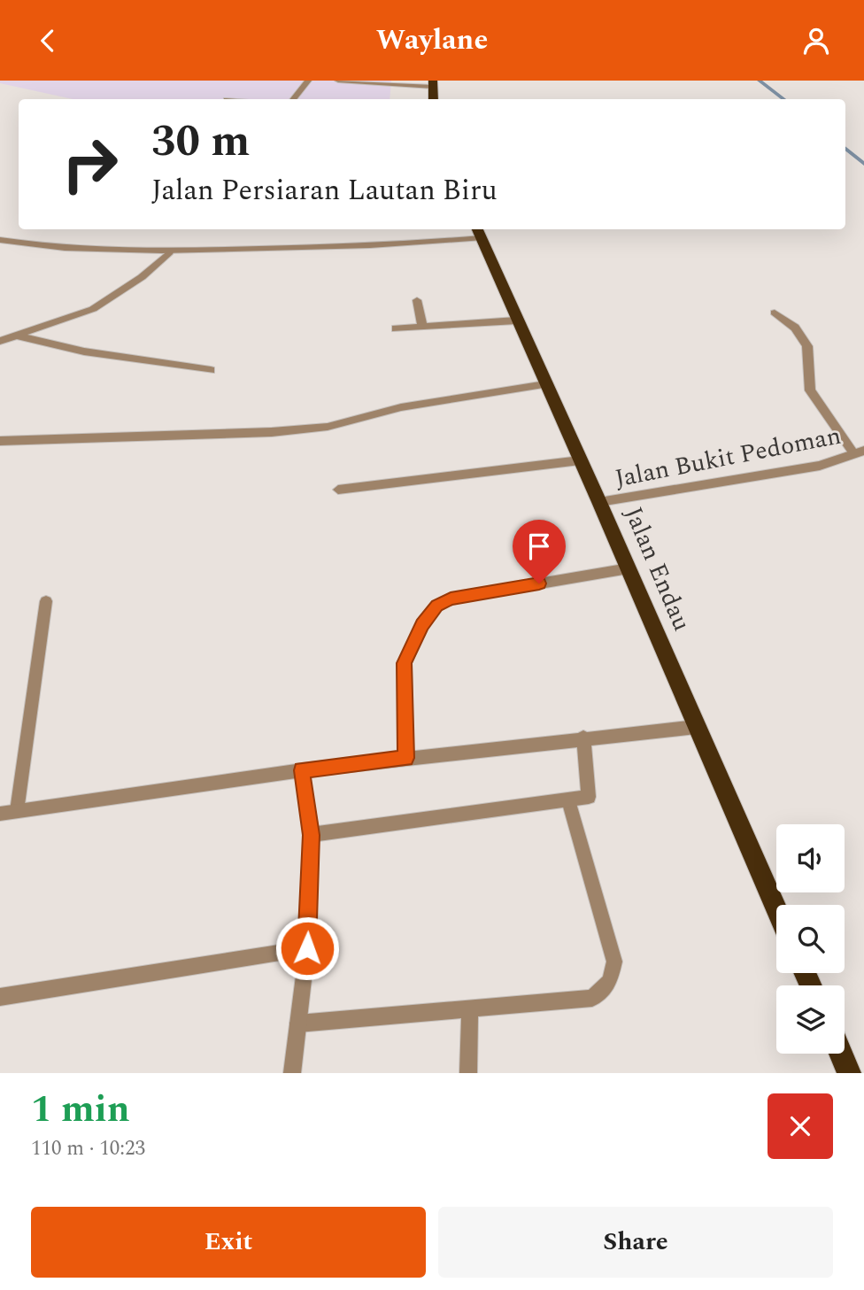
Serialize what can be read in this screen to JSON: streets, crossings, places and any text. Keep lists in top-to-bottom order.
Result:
{
  "streets": {
    "highway": ["Jalan Endau"],
    "street": ["Jalan Bukit Pedoman"]
  },
  "crossings": [
    ["Jalan Bukit Pedoman", "Jalan Endau"]
  ],
  "page": {
    "header": "Waylane",
    "turn": ["30 m", "Jalan Persiaran Lautan Biru"],
    "heading": ["1 min", "110 m · 10:23"],
    "buttons": ["Exit", "Share"]
  }
}
